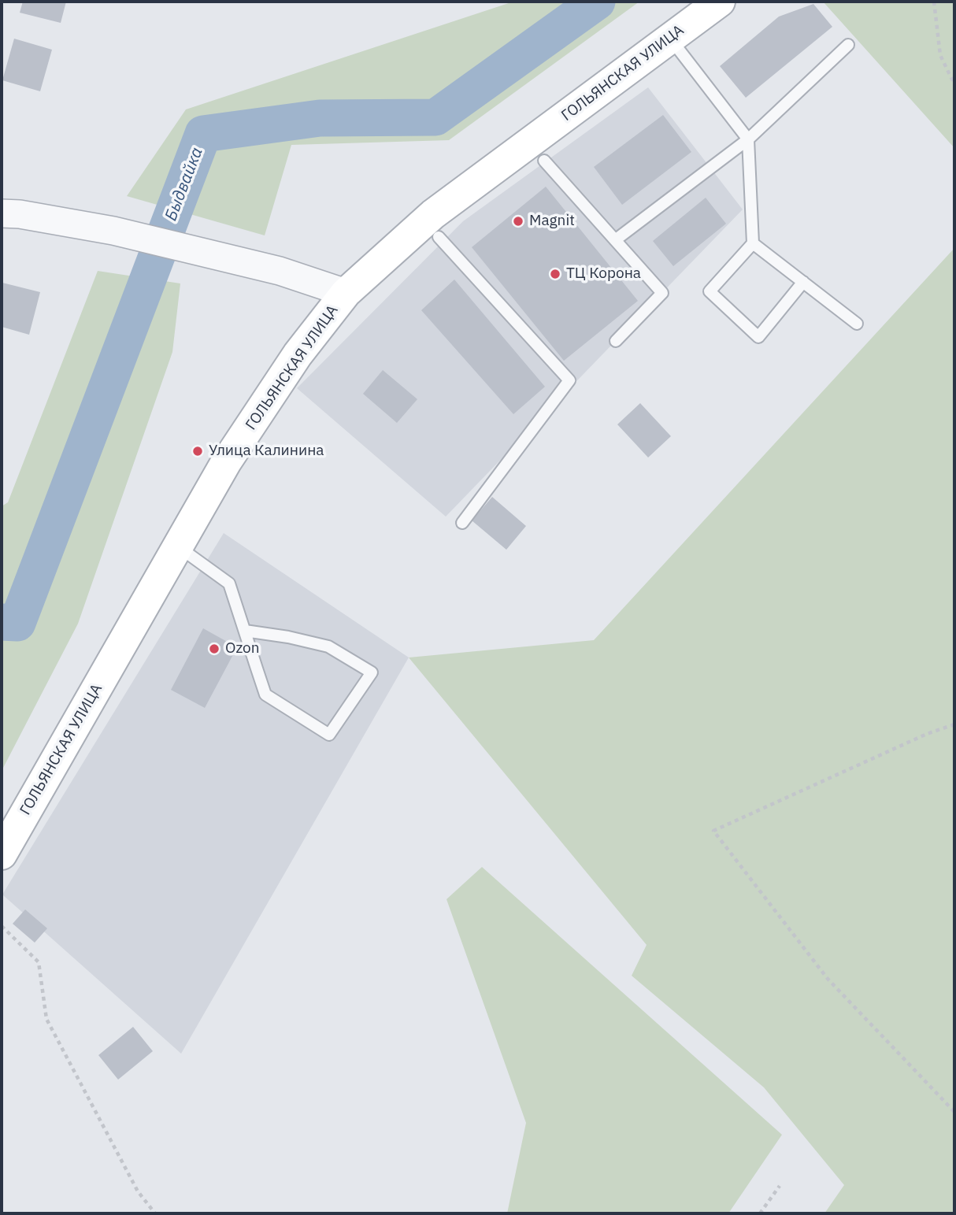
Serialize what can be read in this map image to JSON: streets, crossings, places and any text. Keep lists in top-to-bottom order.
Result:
{
  "streets": {
    "main road": ["ГОЛЬЯНСКАЯ УЛИЦА"]
  },
  "water": ["Быдвайка"],
  "places": [
    "Magnit",
    "ТЦ Корона",
    "Улица Калинина",
    "Ozon"
  ]
}
